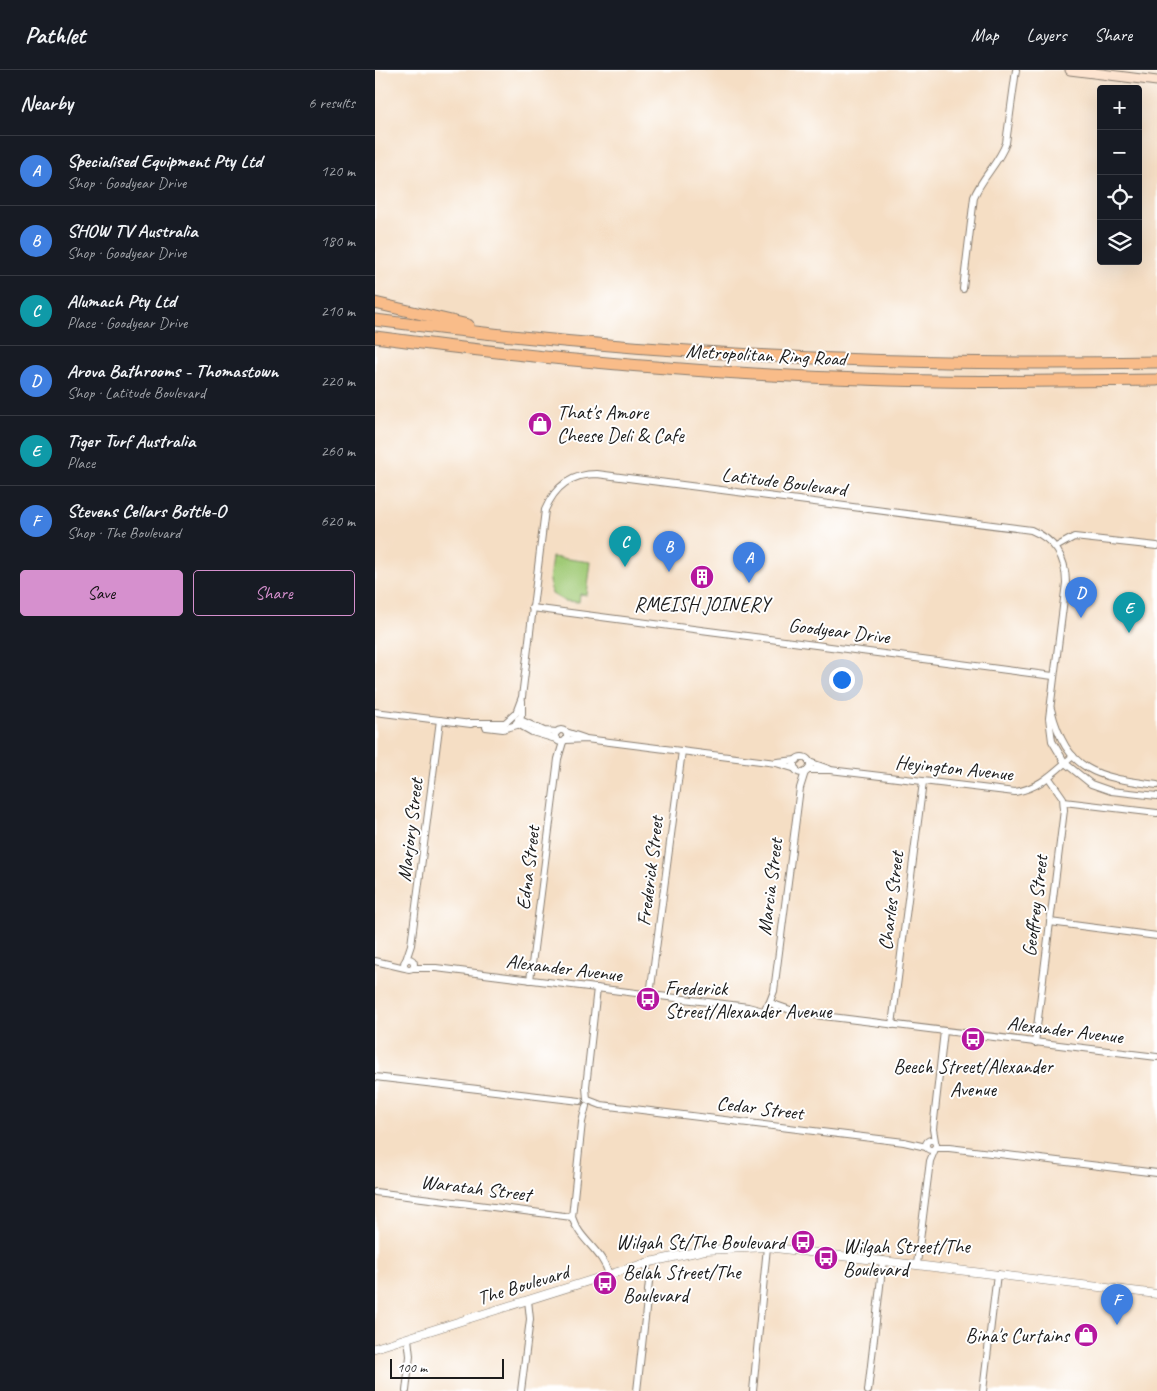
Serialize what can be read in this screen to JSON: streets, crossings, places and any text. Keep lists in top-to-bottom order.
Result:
{
  "streets": {
    "highway": ["Metropolitan Ring Road"],
    "street": [
      "Latitude Boulevard",
      "Goodyear Drive",
      "Heyington Avenue",
      "Marjory Street",
      "Edna Street",
      "Frederick Street",
      "Marcia Street",
      "Charles Street",
      "Geoffrey Street",
      "Alexander Avenue",
      "Cedar Street",
      "Waratah Street",
      "The Boulevard"
    ]
  },
  "crossings": [
    ["Latitude Boulevard", "Goodyear Drive"],
    ["Latitude Boulevard", "Heyington Avenue"],
    ["Heyington Avenue", "Marcia Street"],
    ["Heyington Avenue", "Charles Street"],
    ["Marjory Street", "Alexander Avenue"],
    ["Edna Street", "Alexander Avenue"],
    ["Frederick Street", "Alexander Avenue"],
    ["Marcia Street", "Alexander Avenue"],
    ["Charles Street", "Alexander Avenue"],
    ["Geoffrey Street", "Alexander Avenue"]
  ],
  "places": {
    "shop": ["That's Amore Cheese Deli & Cafe", "Bina's Curtains"],
    "building": ["RMEISH JOINERY"],
    "bus stop": [
      "Frederick Street/Alexander Avenue",
      "Beech Street/Alexander Avenue",
      "Wilgah St/The Boulevard",
      "Wilgah Street/The Boulevard",
      "Belah Street/The Boulevard"
    ]
  },
  "scale_bar": "100 m",
  "page": {
    "header": "Pathlet",
    "nav": ["Map", "Layers", "Share"],
    "heading": ["Nearby", "6 results"],
    "map_buttons": ["+", "−"],
    "list": [
      {
        "mark": "A",
        "name": "Specialised Equipment Pty Ltd",
        "note": "Shop · Goodyear Drive",
        "value": "120 m"
      },
      {
        "mark": "B",
        "name": "SHOW TV Australia",
        "note": "Shop · Goodyear Drive",
        "value": "180 m"
      },
      {
        "mark": "C",
        "name": "Alumach Pty Ltd",
        "note": "Place · Goodyear Drive",
        "value": "210 m"
      },
      {
        "mark": "D",
        "name": "Arova Bathrooms - Thomastown",
        "note": "Shop · Latitude Boulevard",
        "value": "220 m"
      },
      {
        "mark": "E",
        "name": "Tiger Turf Australia",
        "note": "Place",
        "value": "260 m"
      },
      {
        "mark": "F",
        "name": "Stevens Cellars Bottle-O",
        "note": "Shop · The Boulevard",
        "value": "620 m"
      }
    ],
    "pins": [
      "C",
      "B",
      "A",
      "D",
      "E",
      "F"
    ],
    "buttons": ["Save", "Share"],
    "scale": "100 m"
  }
}
